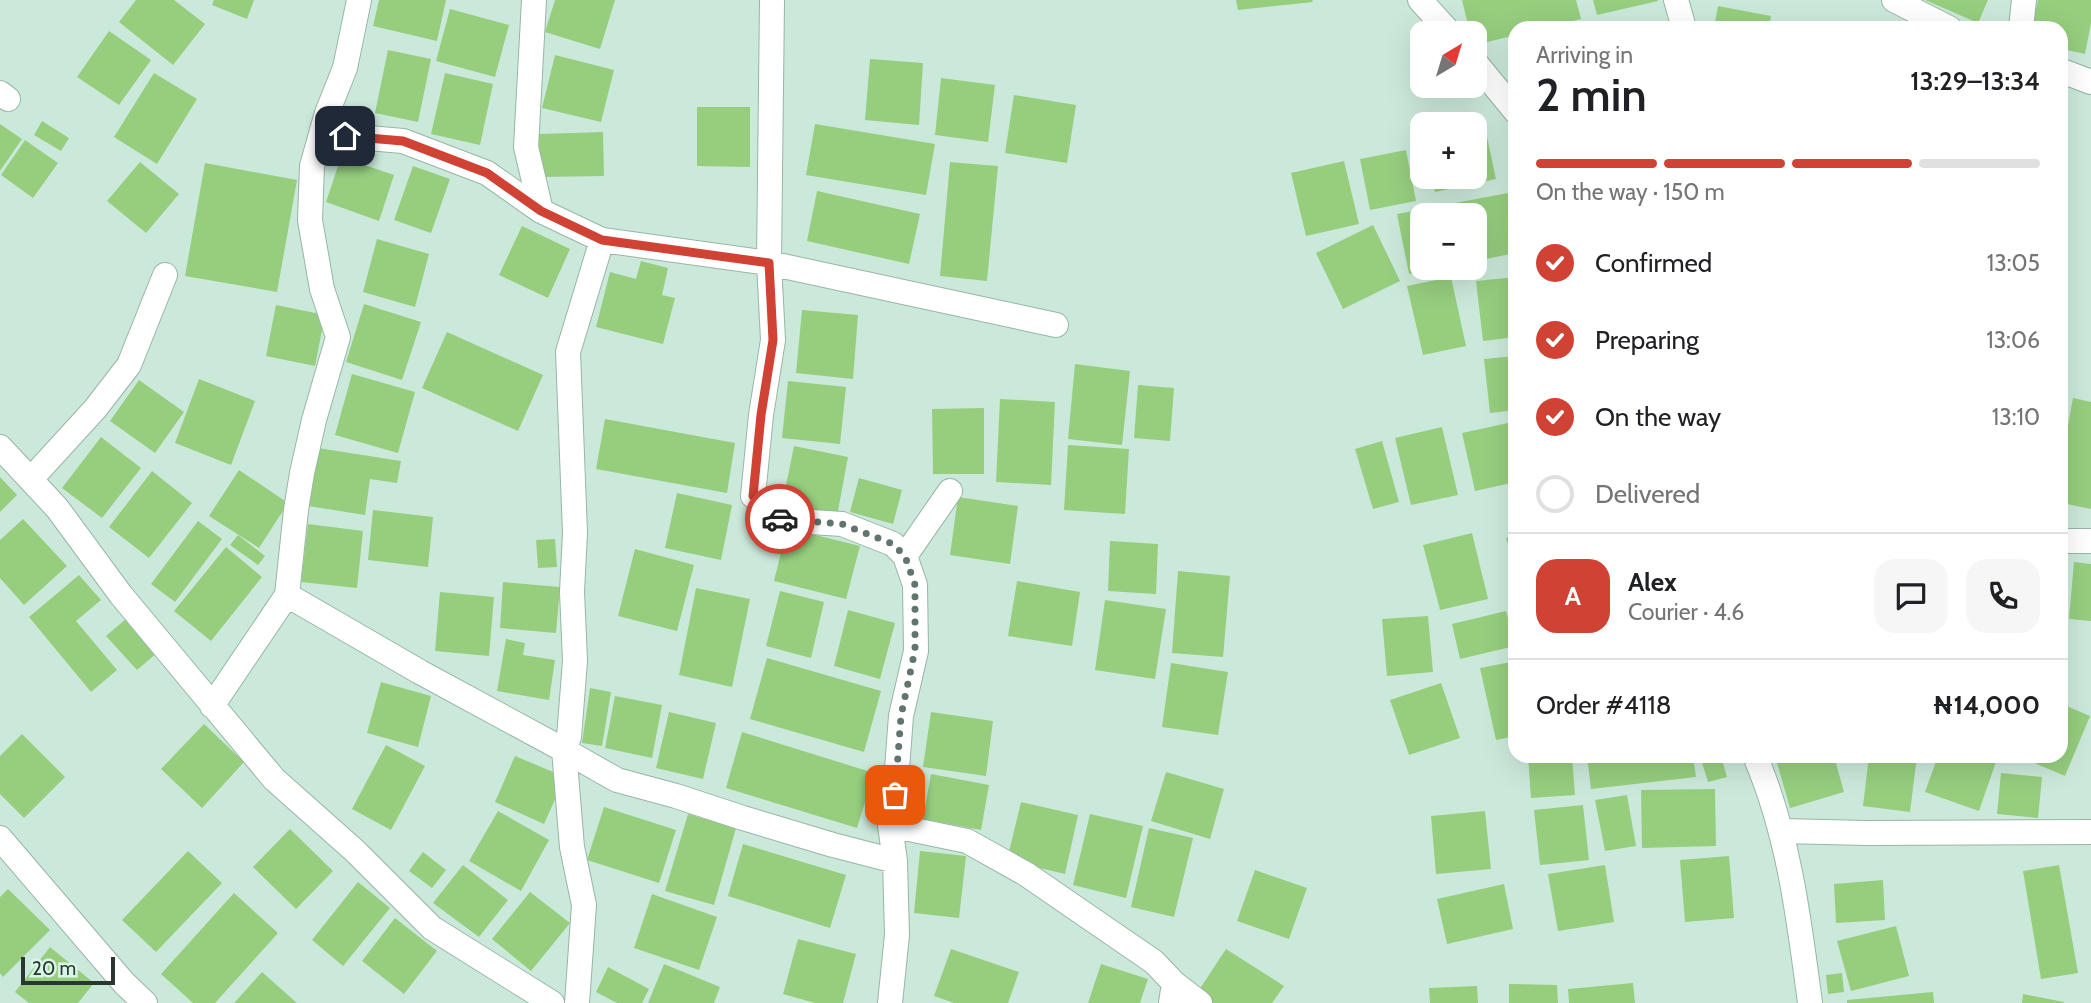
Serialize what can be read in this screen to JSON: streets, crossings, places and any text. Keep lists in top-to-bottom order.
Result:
{
  "scale_bar": "20 m",
  "north": "top right",
  "page": {
    "map_buttons": ["+", "−"],
    "heading": ["2 min", "Arriving in", "13:29–13:34"],
    "panel": [
      "Alex",
      "Courier · 4.6",
      "Order #4118",
      "₦14,000"
    ],
    "bar": "On the way · 150 m",
    "list": [
      ["Confirmed", "13:05"],
      ["Preparing", "13:06"],
      ["On the way", "13:10"],
      "Delivered"
    ],
    "round": "A",
    "scale": "20 m"
  }
}
